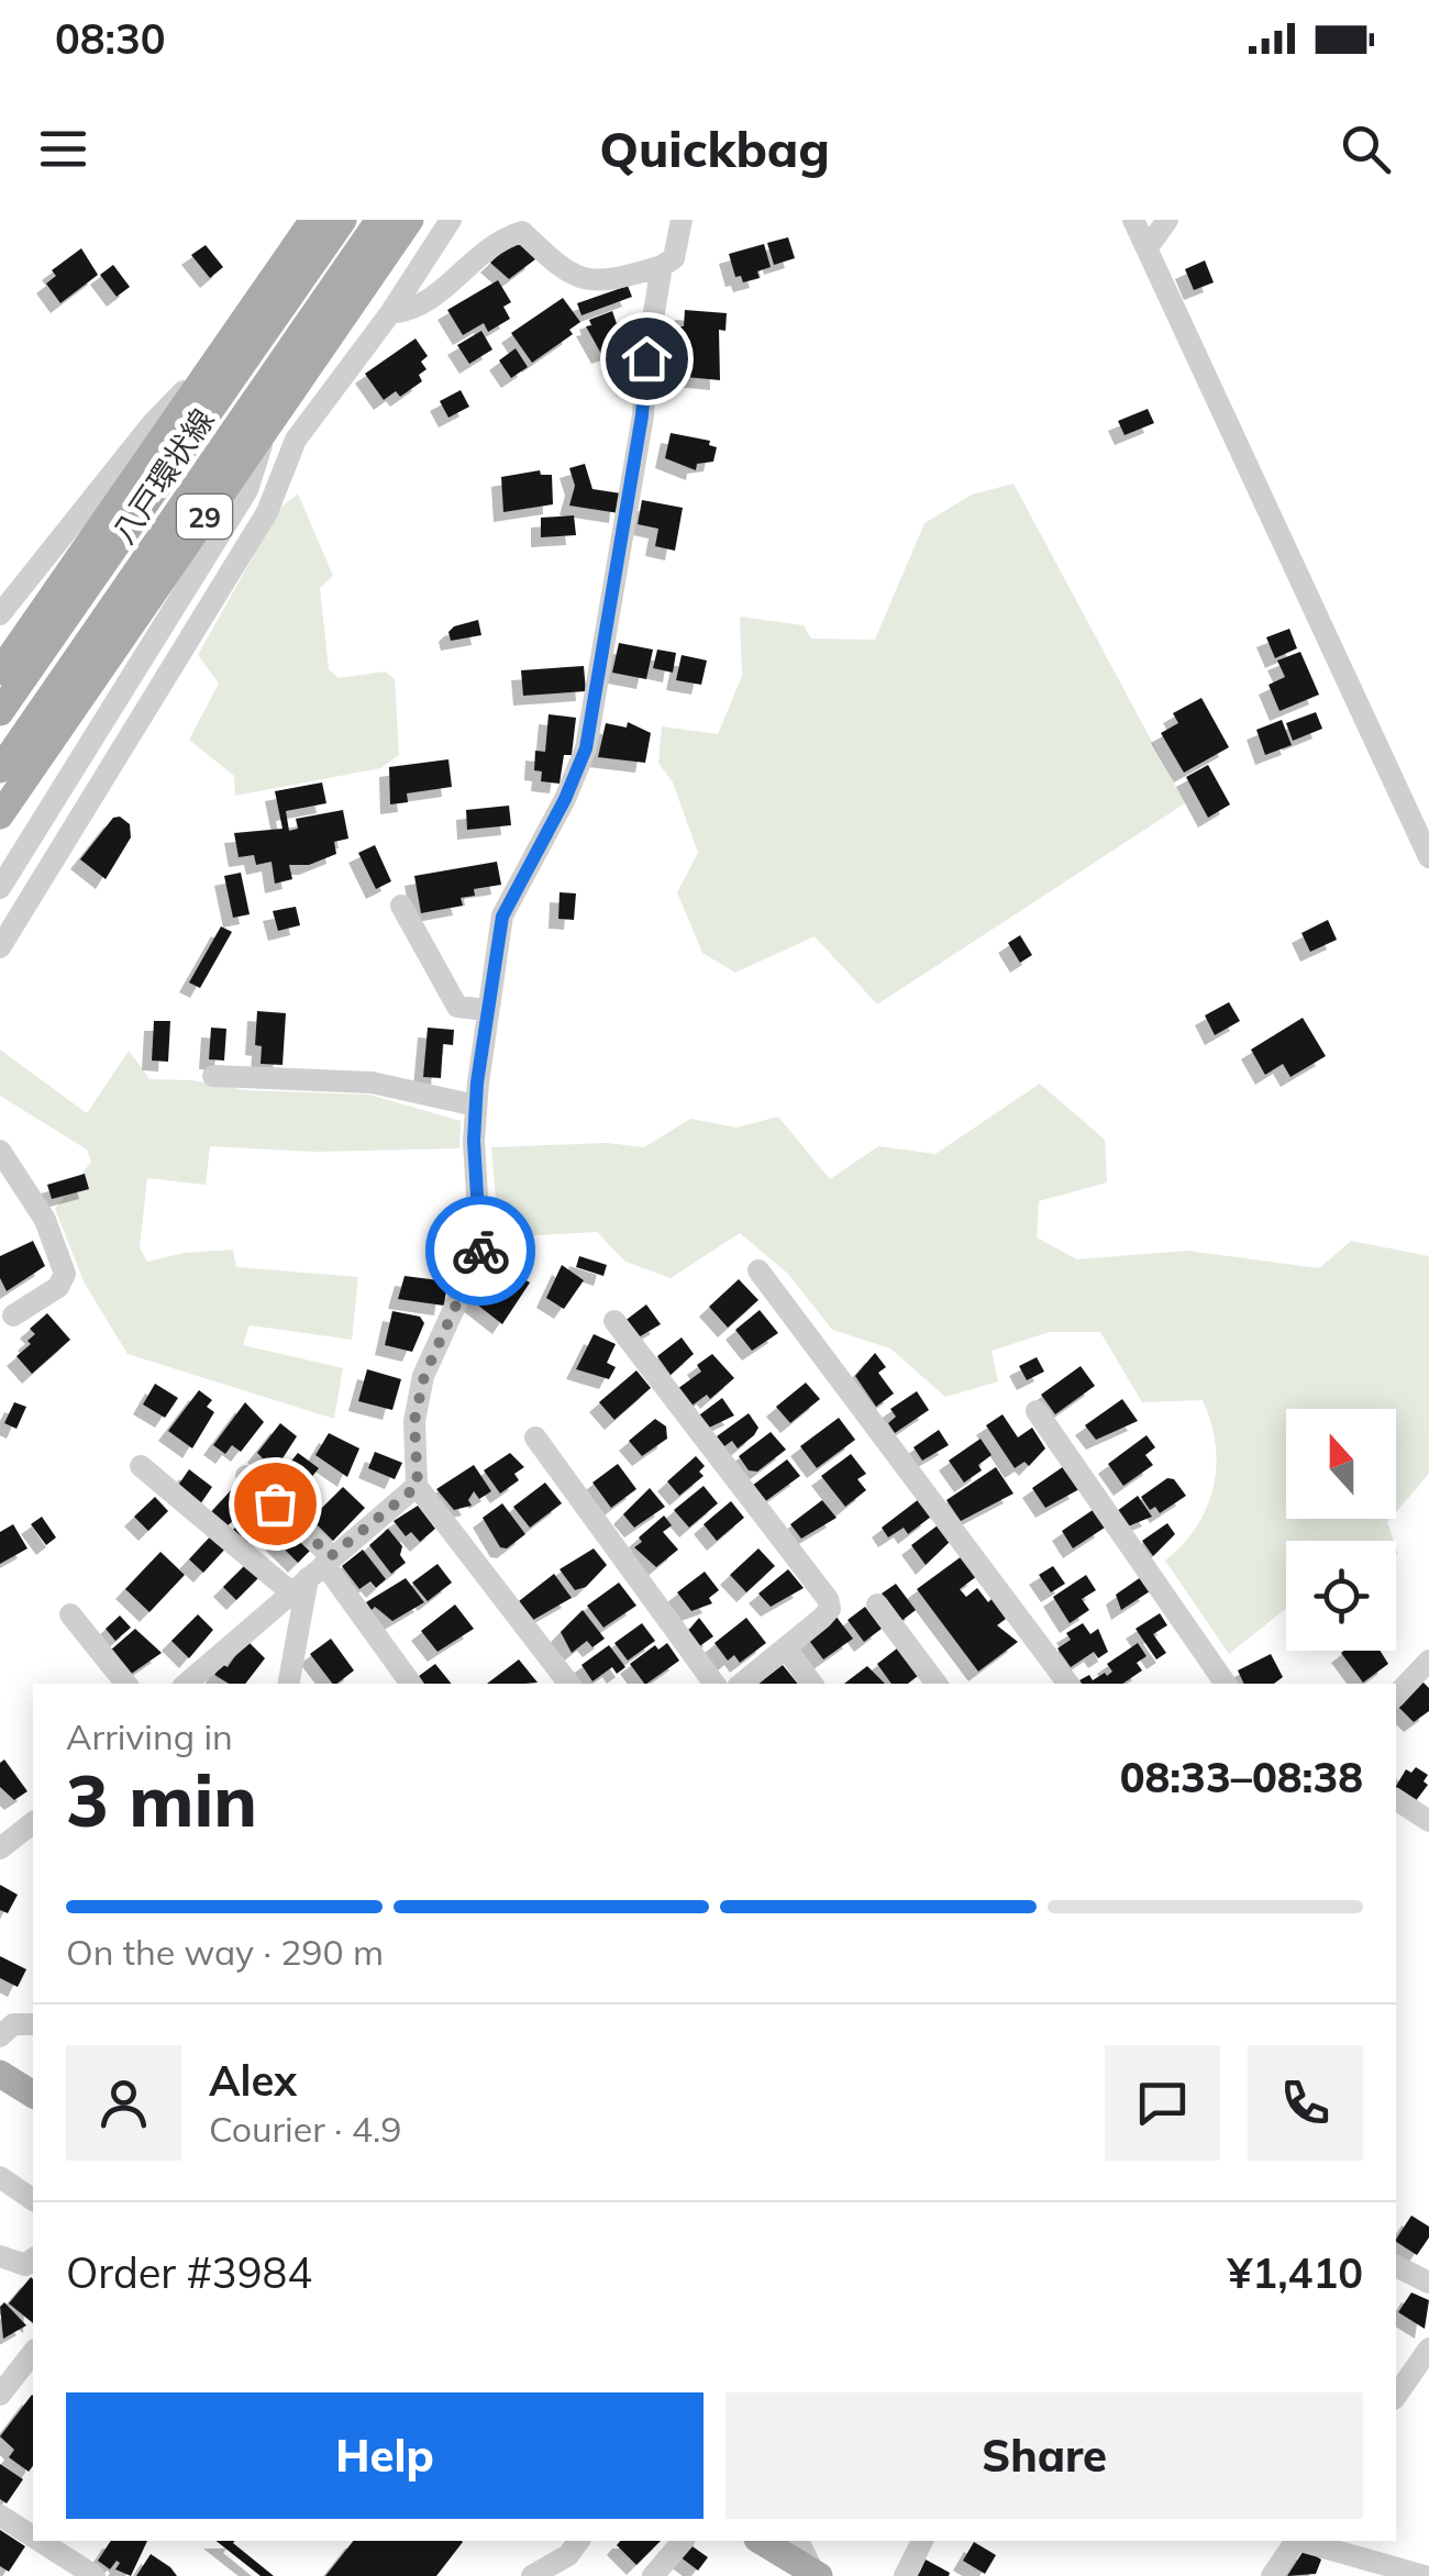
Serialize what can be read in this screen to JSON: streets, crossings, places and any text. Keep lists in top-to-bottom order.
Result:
{
  "streets": {
    "main road": ["八戸環状線", "29"]
  },
  "north": "top",
  "page": {
    "status": "08:30",
    "header": "Quickbag",
    "heading": ["3 min", "Arriving in", "08:33–08:38"],
    "panel": [
      "Alex",
      "Courier · 4.9",
      "Order #3984",
      "¥1,410"
    ],
    "bar": "On the way · 290 m",
    "buttons": ["Help", "Share"]
  }
}
